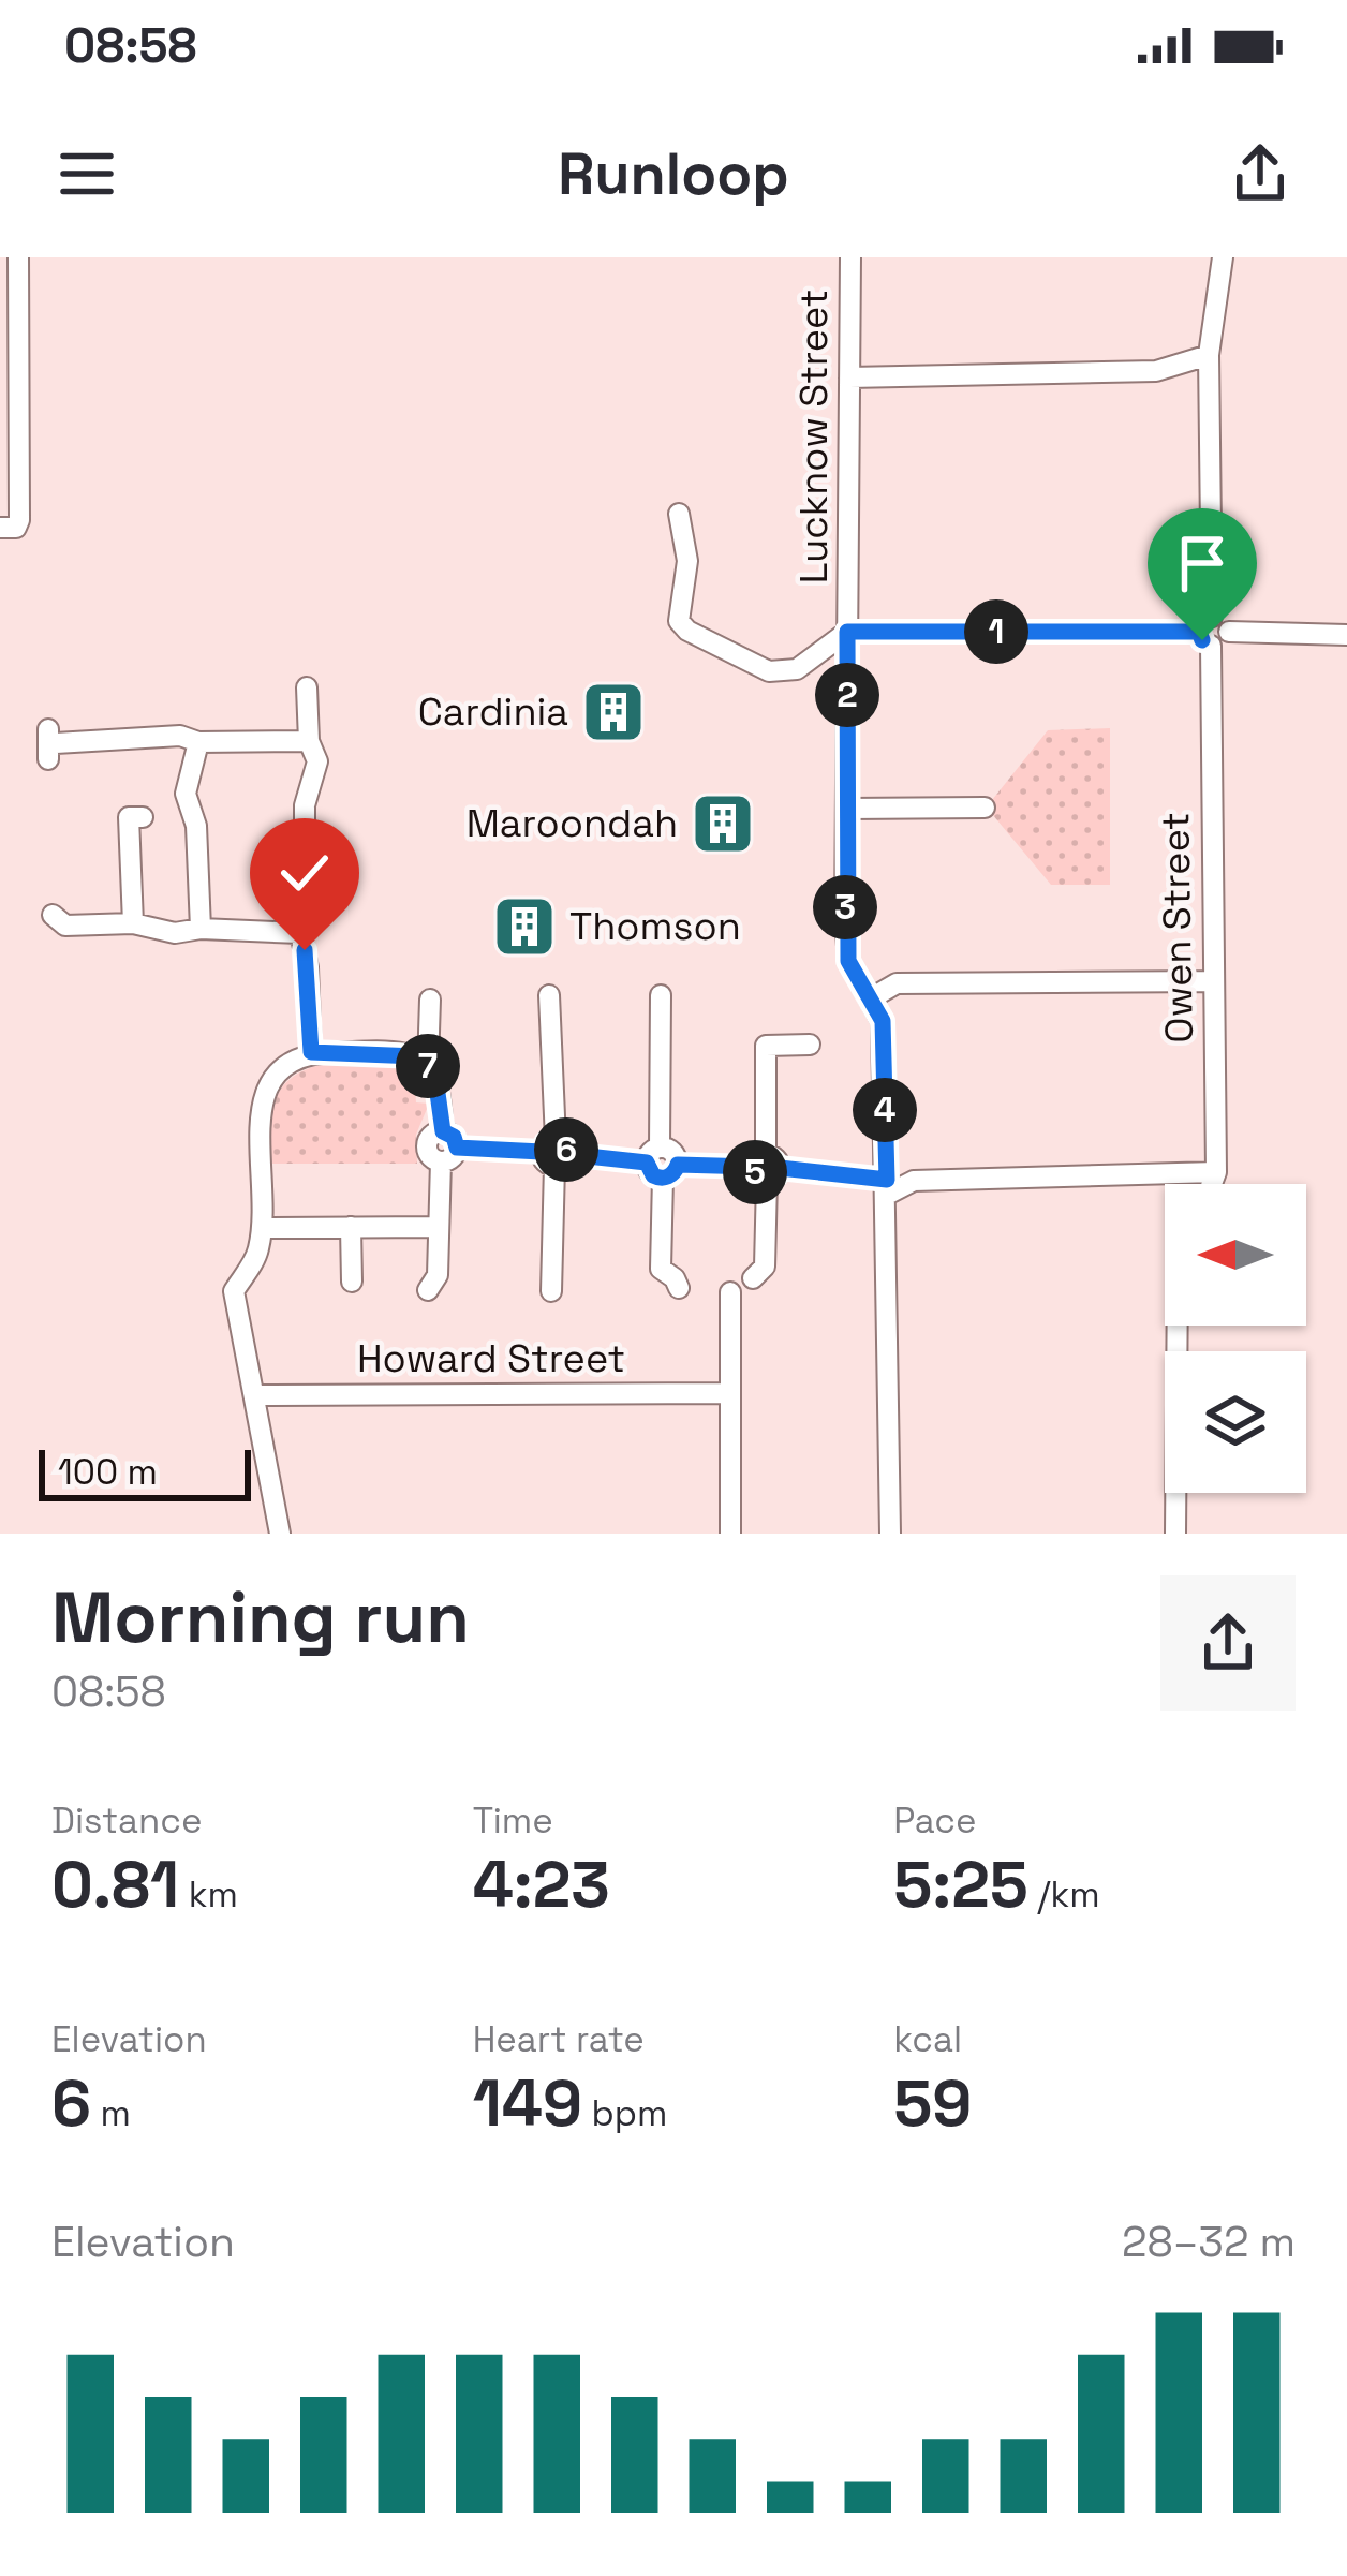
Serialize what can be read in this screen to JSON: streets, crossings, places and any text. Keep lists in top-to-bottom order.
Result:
{
  "streets": {
    "street": ["Lucknow Street", "Owen Street", "Howard Street"]
  },
  "places": {
    "building": ["Cardinia", "Maroondah", "Thomson"]
  },
  "scale_bar": "100 m",
  "north": "left",
  "page": {
    "status": "08:58",
    "header": "Runloop",
    "pins": [
      "1",
      "2",
      "3",
      "7",
      "4",
      "6",
      "5"
    ],
    "scale": "100 m",
    "heading": ["Morning run", "08:58"],
    "stats": [
      ["Distance", "0.81 km"],
      ["Time", "4:23"],
      ["Pace", "5:25 /km"],
      ["Elevation", "6 m"],
      ["Heart rate", "149 bpm"],
      ["kcal", "59"]
    ],
    "chart": ["Elevation", "28–32 m"]
  }
}
